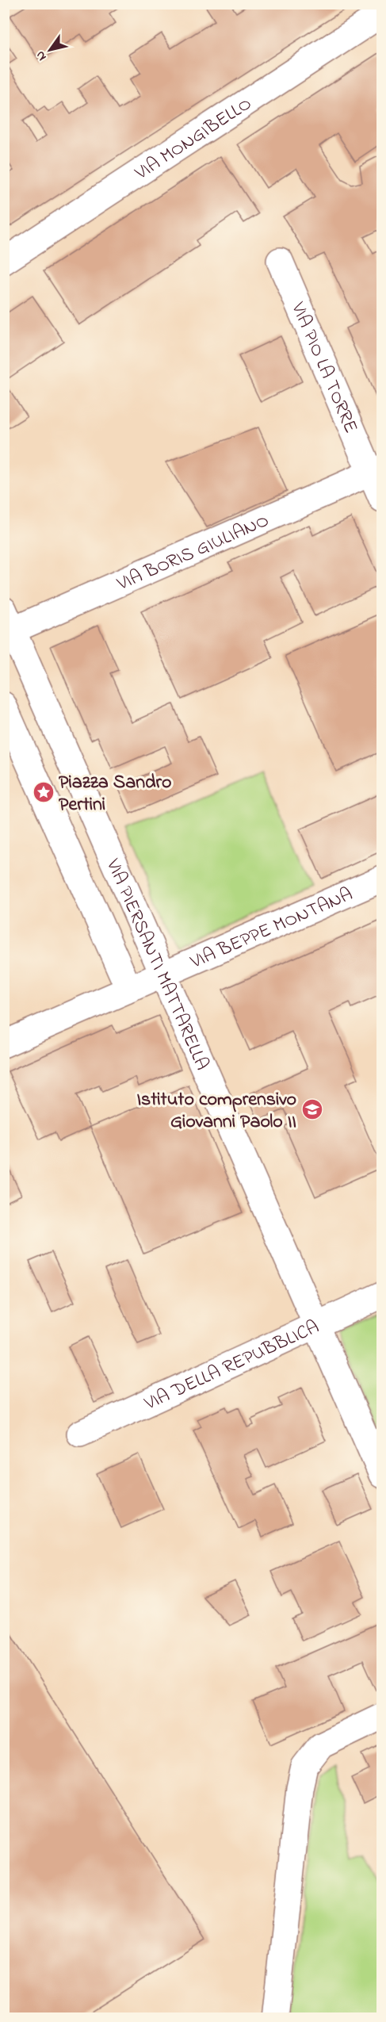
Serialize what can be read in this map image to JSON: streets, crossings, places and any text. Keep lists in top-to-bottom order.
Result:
{
  "streets": {
    "street": [
      "VIA MONGIBELLO",
      "VIA PIO LA TORRE",
      "VIA BORIS GIULIANO",
      "VIA BEPPE MONTANA",
      "VIA PIERSANTI MATTARELLA",
      "VIA DELLA REPUBBLICA"
    ]
  },
  "crossings": [
    ["VIA PIO LA TORRE", "VIA BORIS GIULIANO"],
    ["VIA BORIS GIULIANO", "VIA PIERSANTI MATTARELLA"],
    ["VIA BEPPE MONTANA", "VIA PIERSANTI MATTARELLA"],
    ["VIA PIERSANTI MATTARELLA", "VIA DELLA REPUBBLICA"]
  ],
  "places": {
    "place": ["Piazza Sandro Pertini"],
    "school or university": ["Istituto comprensivo Giovanni Paolo II"]
  },
  "north": "bottom left"
}
